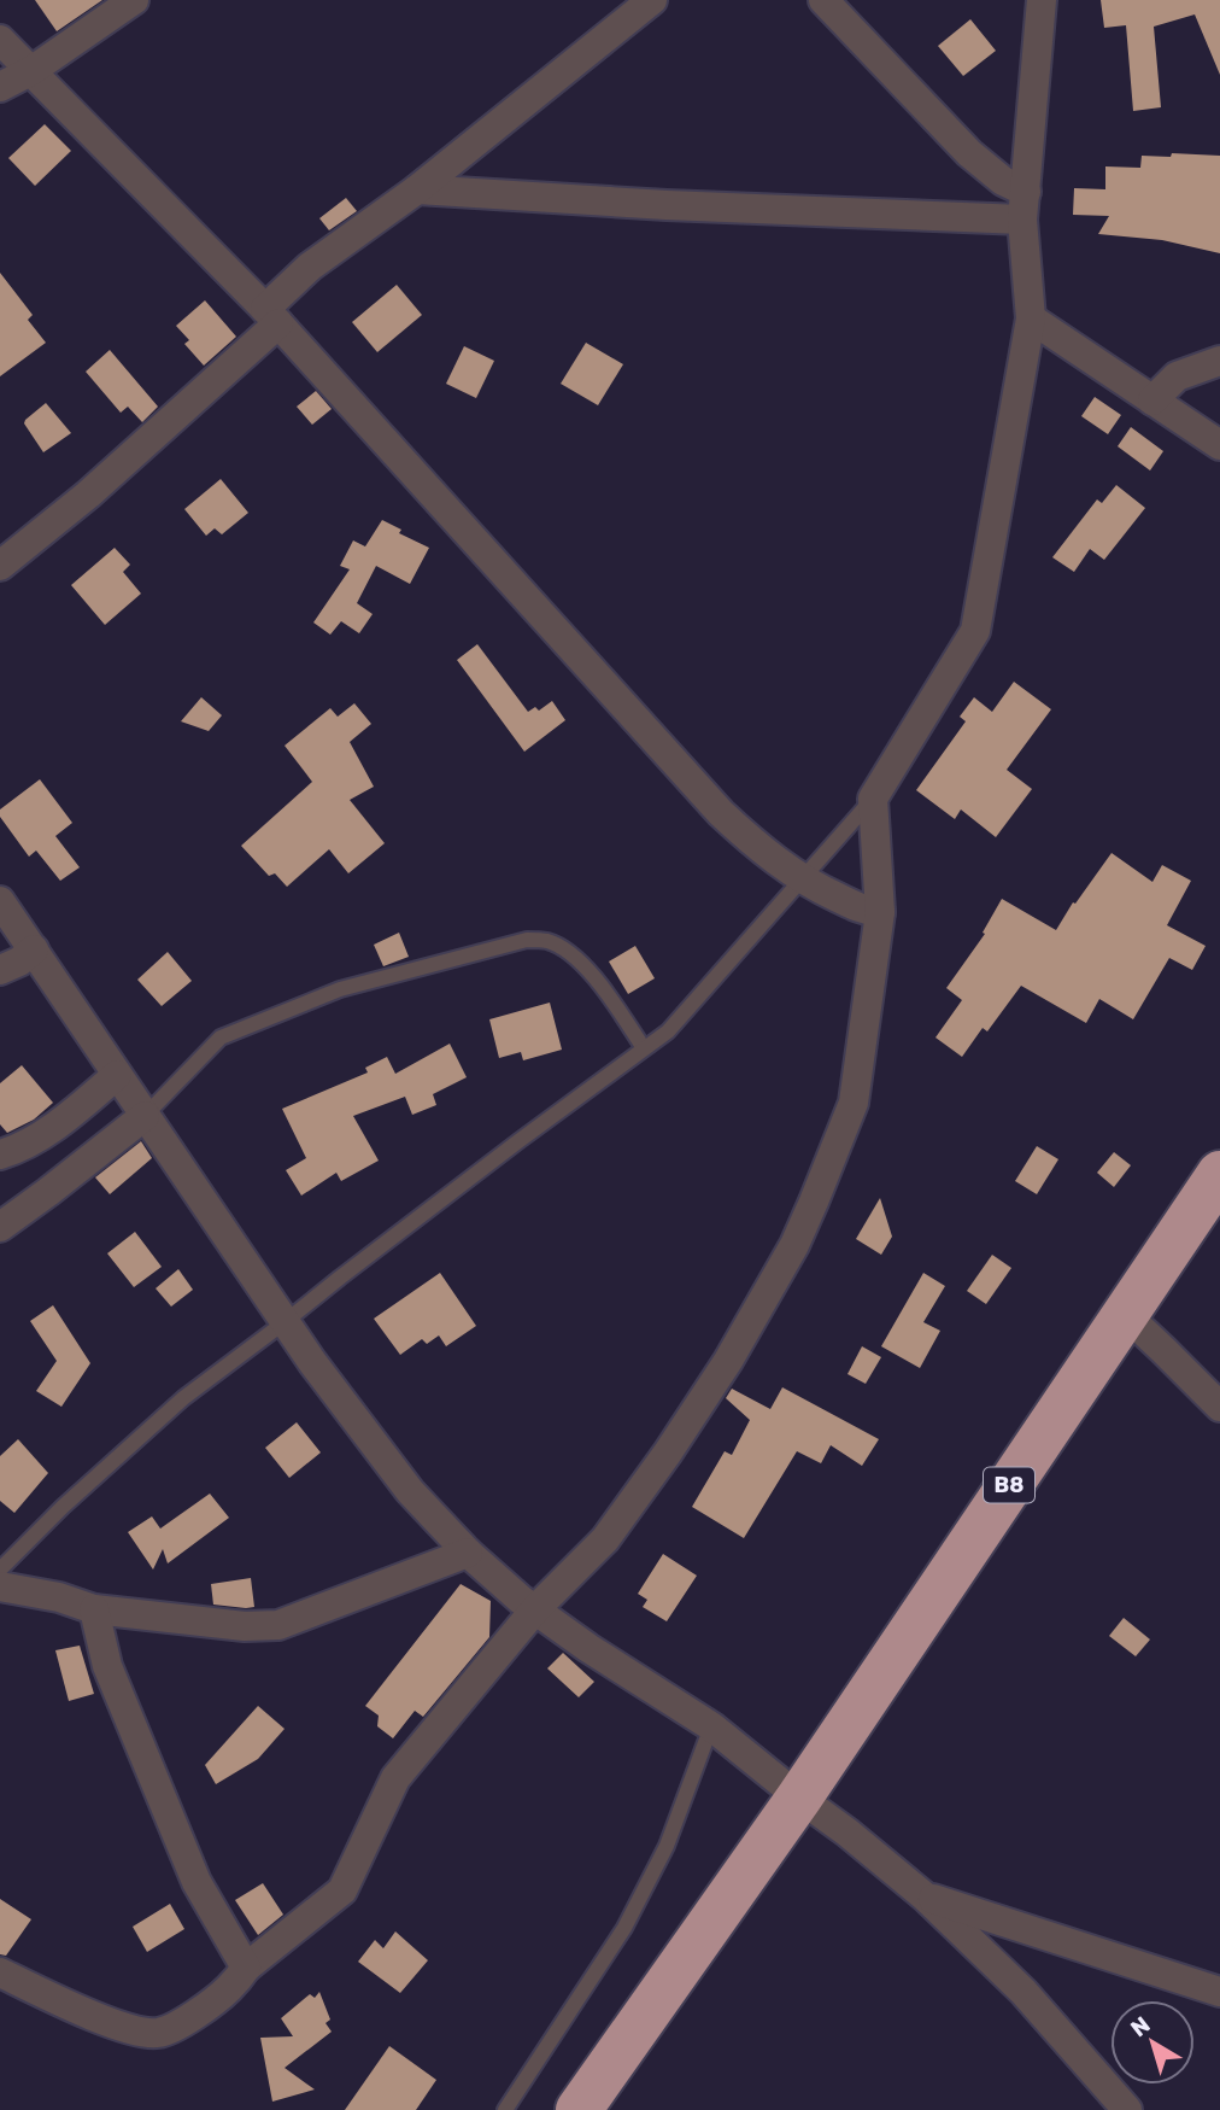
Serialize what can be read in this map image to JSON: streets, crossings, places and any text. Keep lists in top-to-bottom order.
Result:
{
  "streets": {
    "highway": ["B8"]
  },
  "north": "top left"
}
